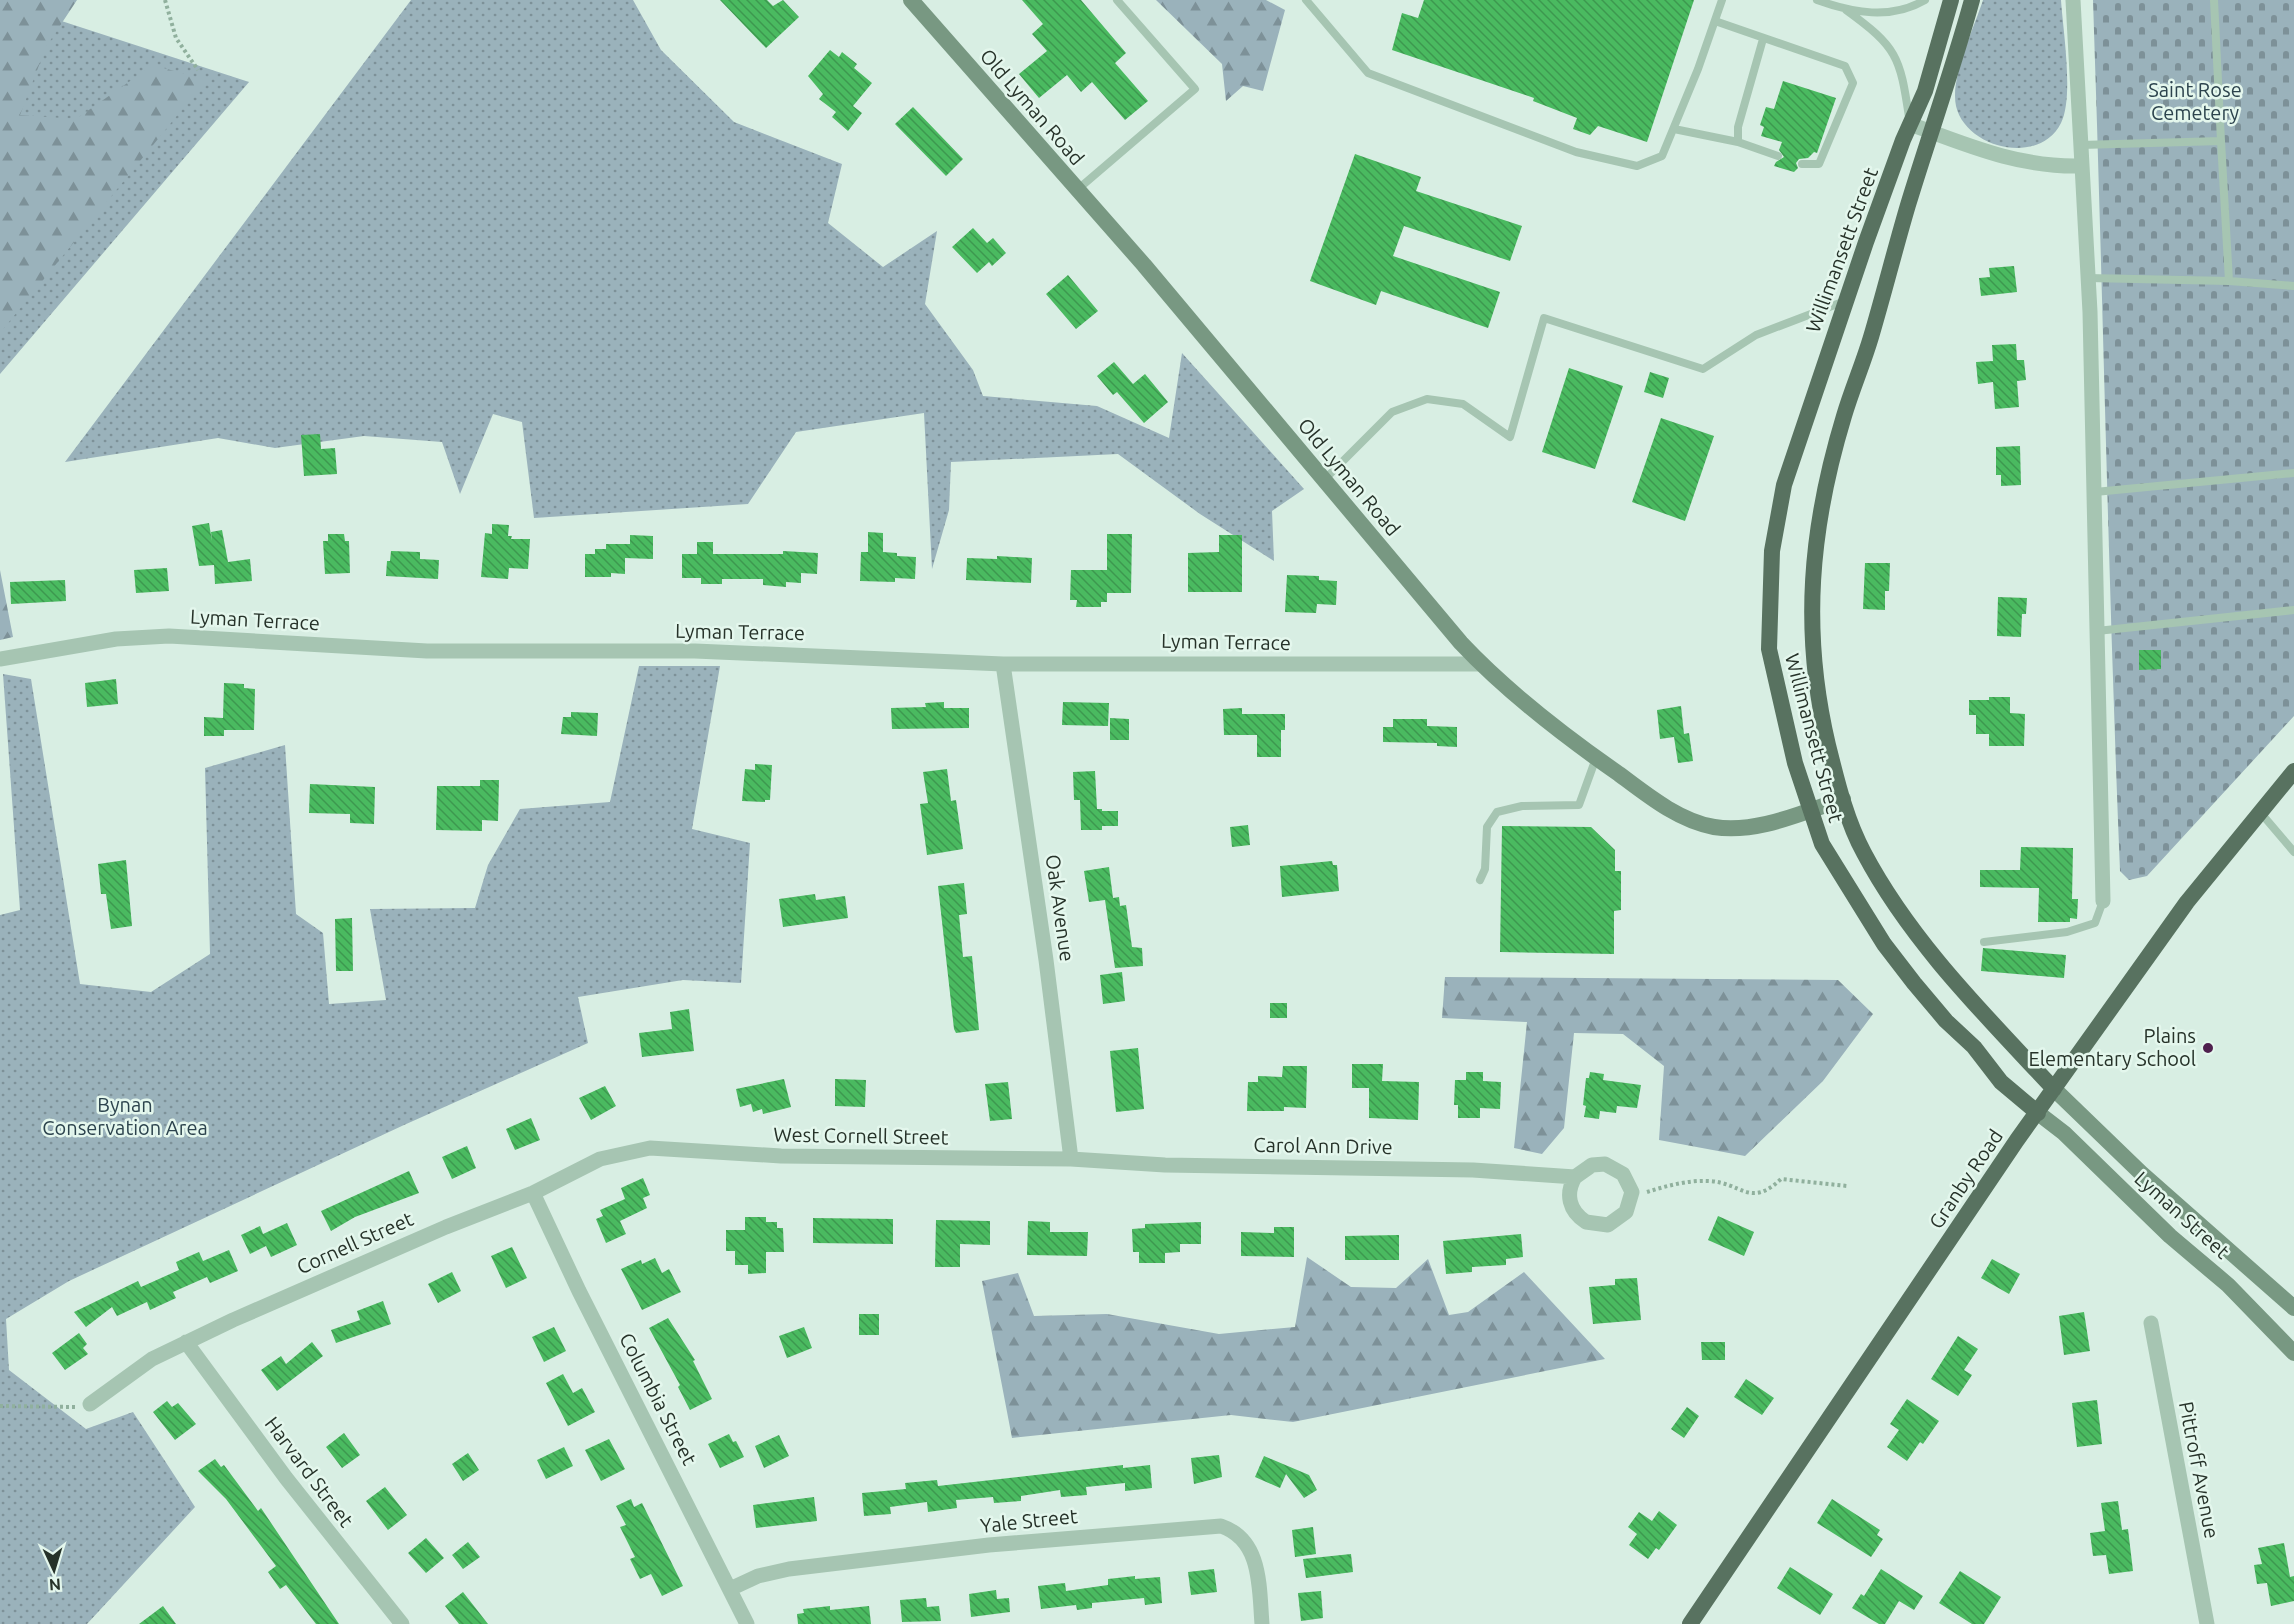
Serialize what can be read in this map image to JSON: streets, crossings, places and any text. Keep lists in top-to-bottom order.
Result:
{
  "streets": {
    "main road": [
      "Old Lyman Road",
      "Willimansett Street",
      "Granby Road",
      "Lyman Street"
    ],
    "street": [
      "Lyman Terrace",
      "Oak Avenue",
      "West Cornell Street",
      "Carol Ann Drive",
      "Cornell Street",
      "Columbia Street",
      "Pittroff Avenue",
      "Harvard Street",
      "Yale Street"
    ]
  },
  "crossings": [
    ["Old Lyman Road", "Willimansett Street"],
    ["Old Lyman Road", "Lyman Terrace"],
    ["Willimansett Street", "Granby Road"],
    ["Willimansett Street", "Lyman Street"],
    ["Lyman Terrace", "Oak Avenue"],
    ["Oak Avenue", "West Cornell Street"],
    ["Oak Avenue", "Carol Ann Drive"],
    ["West Cornell Street", "Carol Ann Drive"],
    ["West Cornell Street", "Cornell Street"],
    ["Granby Road", "Lyman Street"],
    ["Cornell Street", "Columbia Street"],
    ["Cornell Street", "Harvard Street"],
    ["Columbia Street", "Yale Street"]
  ],
  "parks": ["Saint Rose Cemetery", "Bynan Conservation Area"],
  "places": ["Plains Elementary School"],
  "north": "bottom"
}
